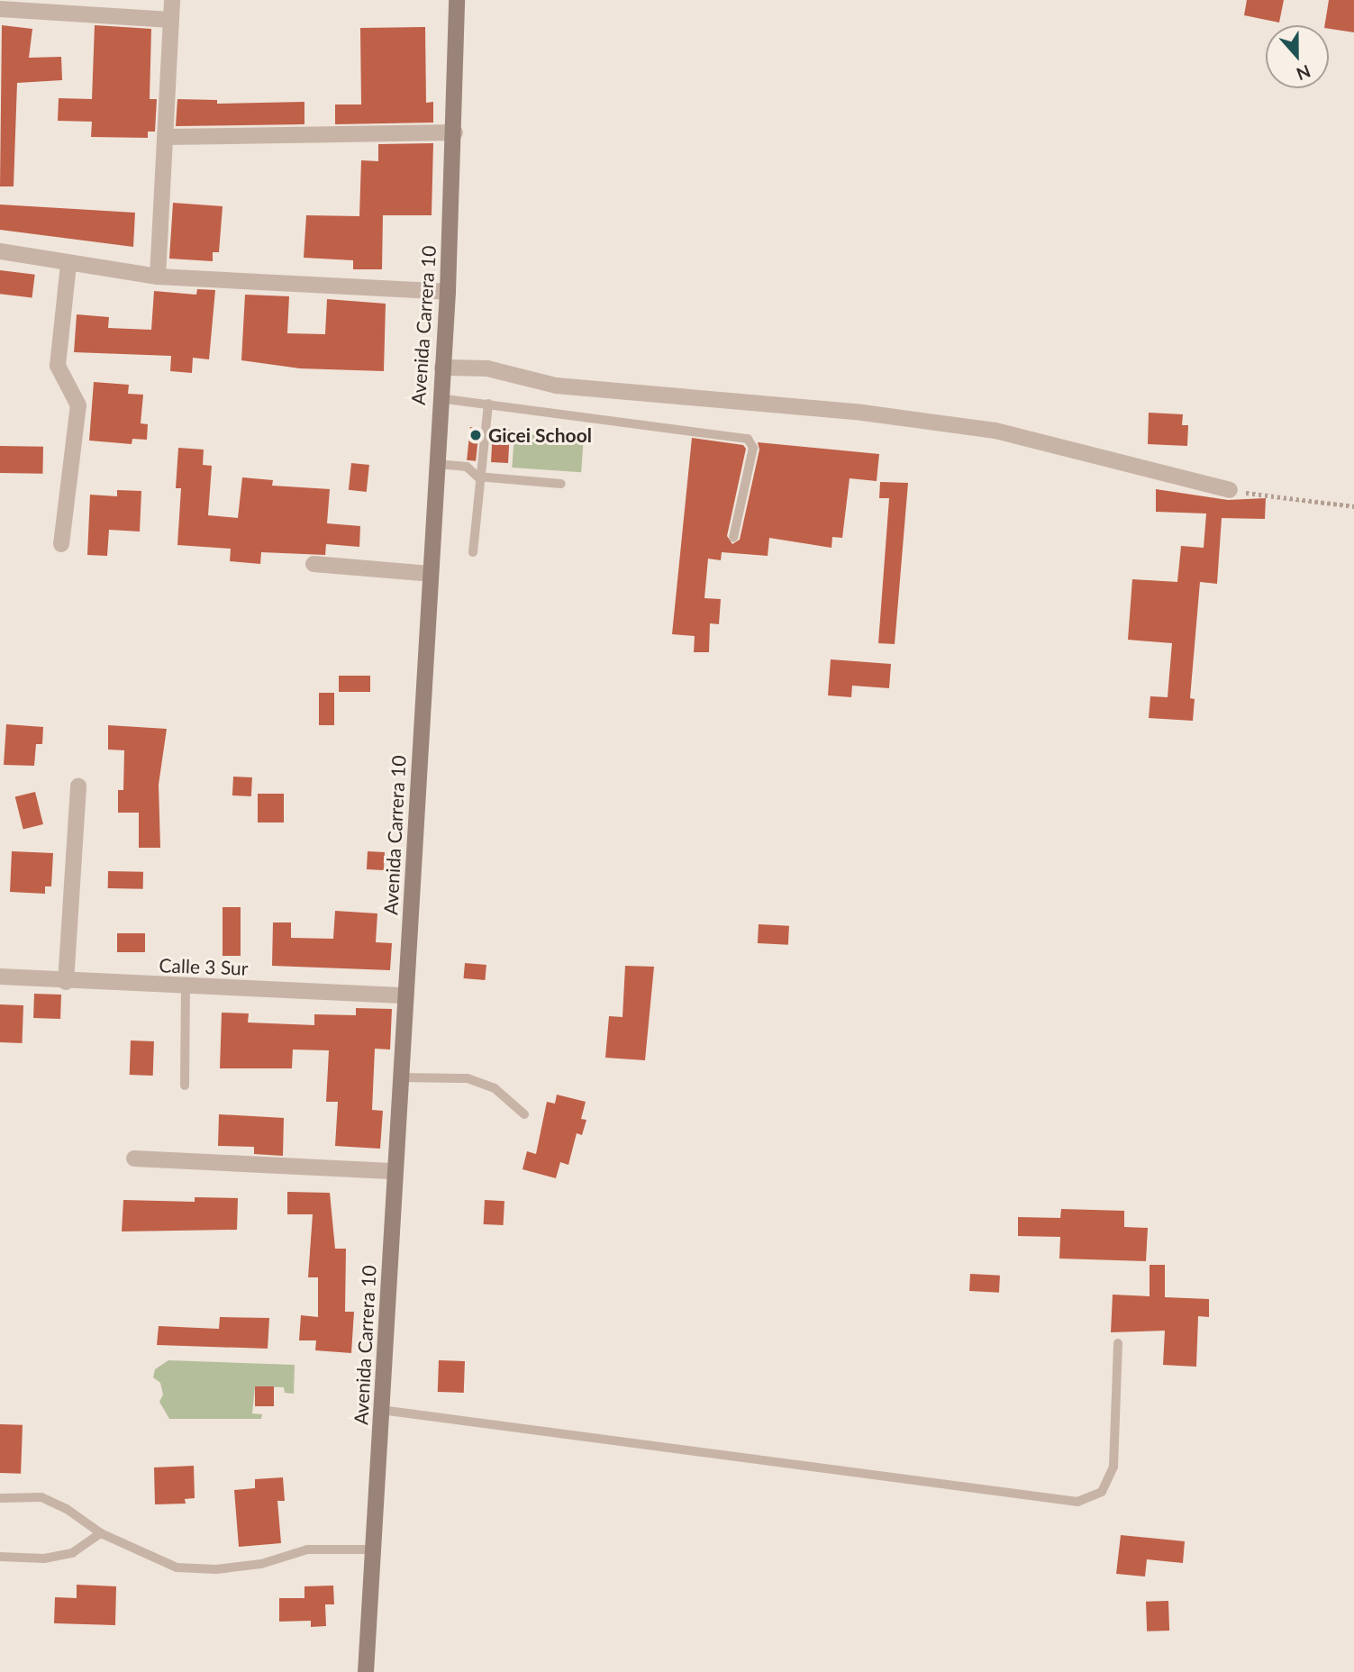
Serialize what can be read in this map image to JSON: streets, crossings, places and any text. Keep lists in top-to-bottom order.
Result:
{
  "streets": {
    "street": ["Avenida Carrera 10", "Calle 3 Sur"]
  },
  "crossings": [
    ["Avenida Carrera 10", "Calle 3 Sur"]
  ],
  "places": ["Gicei School"],
  "north": "bottom"
}
